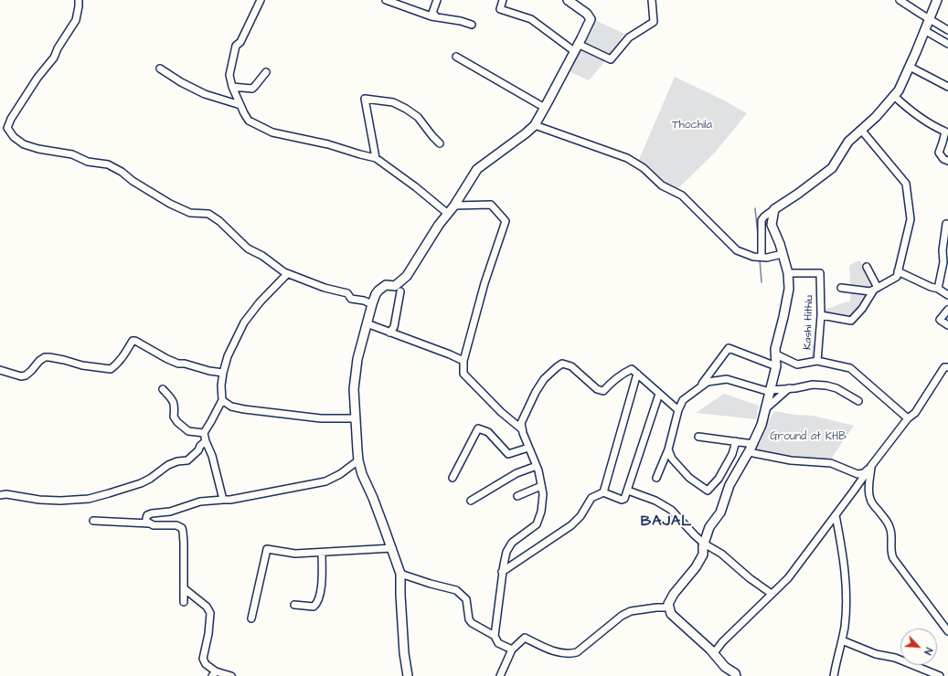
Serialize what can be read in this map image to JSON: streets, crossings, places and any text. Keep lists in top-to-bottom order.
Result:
{
  "streets": {
    "street": ["Kashi Hithlu"]
  },
  "districts": ["BAJAL"],
  "parks": ["Thochila", "Ground at KHB"],
  "north": "bottom right"
}
